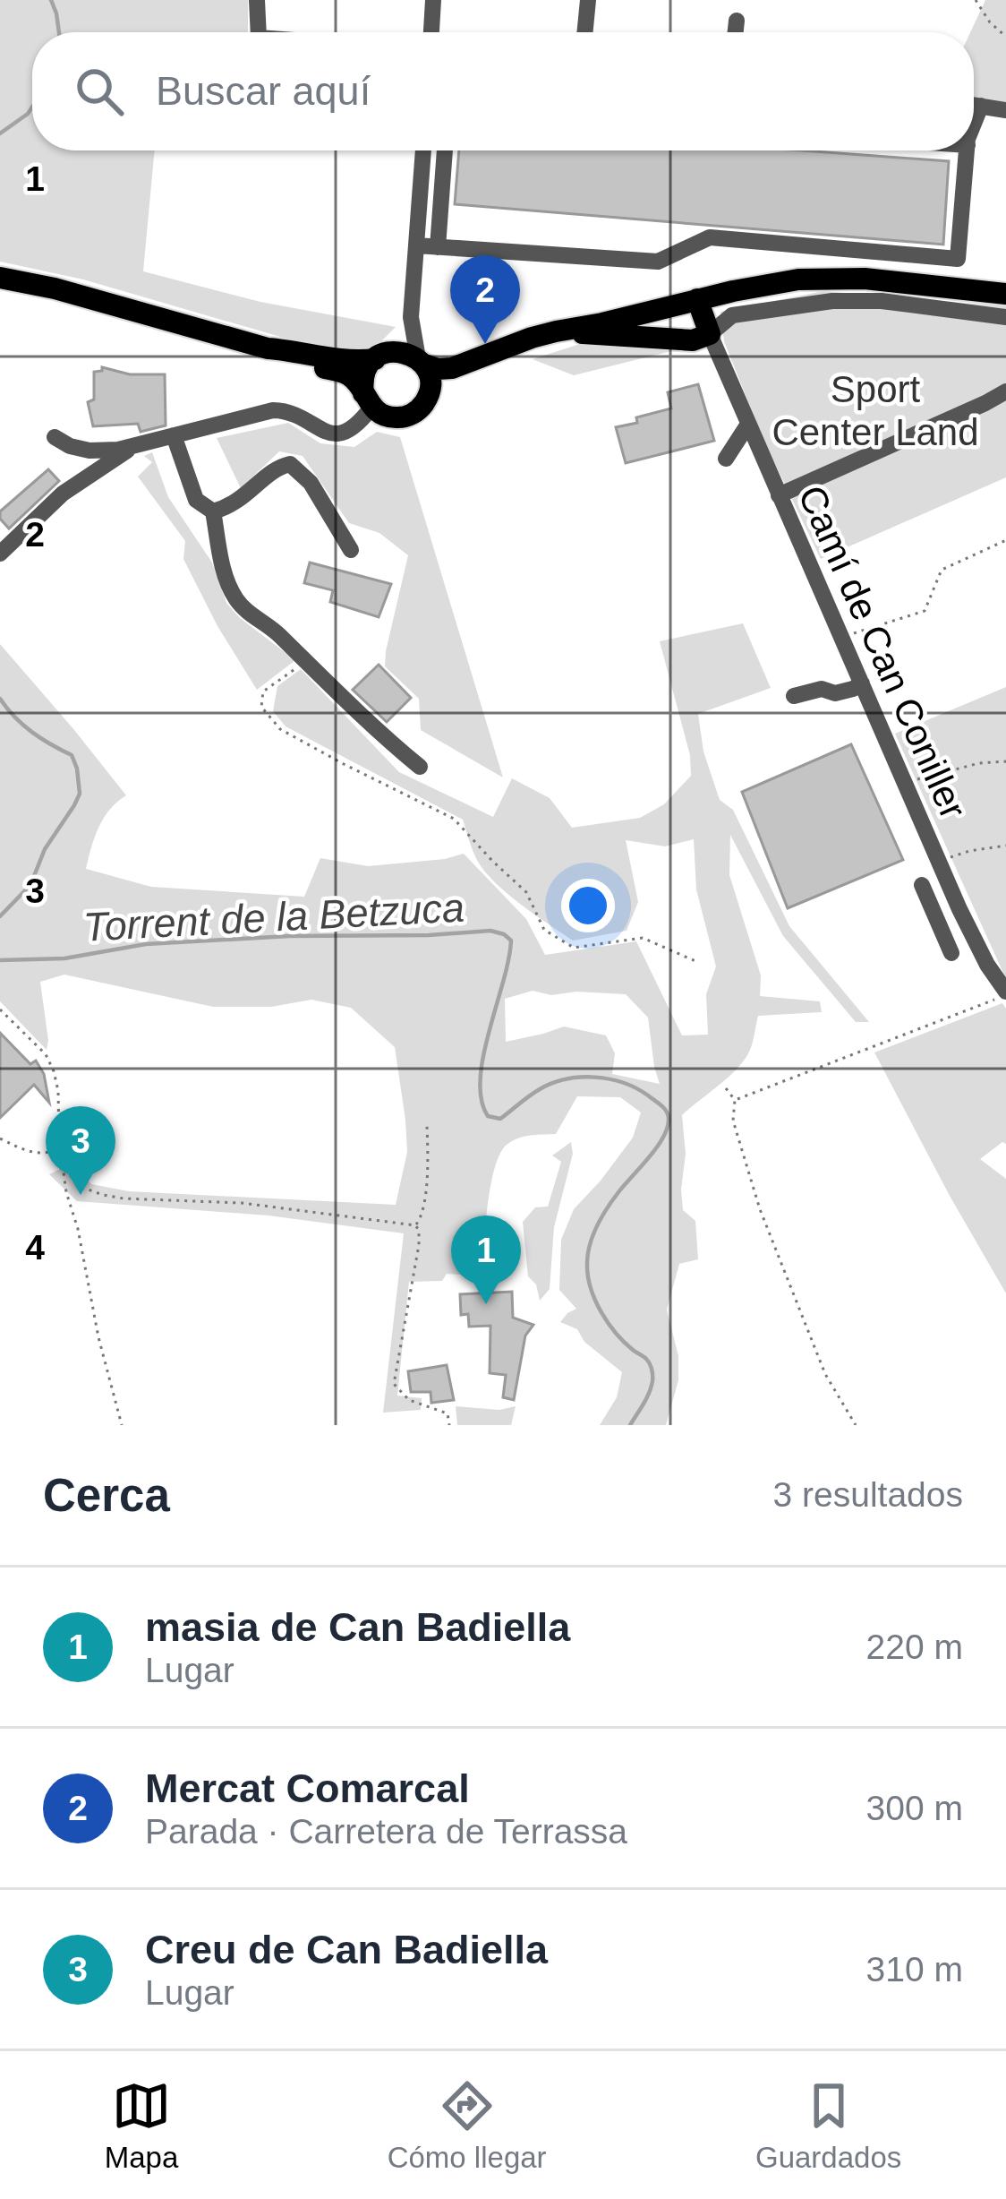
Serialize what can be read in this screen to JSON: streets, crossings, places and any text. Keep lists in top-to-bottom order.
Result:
{
  "streets": {
    "street": ["Camí de Can Coniller"]
  },
  "water": ["Torrent de la Betzuca"],
  "parks": ["Sport Center Land"],
  "page": {
    "search": "Buscar aquí",
    "pins": ["2", "3", "1"],
    "heading": ["Cerca", "3 resultados"],
    "list": [
      {
        "mark": "1",
        "name": "masia de Can Badiella",
        "note": "Lugar",
        "value": "220 m"
      },
      {
        "mark": "2",
        "name": "Mercat Comarcal",
        "note": "Parada · Carretera de Terrassa",
        "value": "300 m"
      },
      {
        "mark": "3",
        "name": "Creu de Can Badiella",
        "note": "Lugar",
        "value": "310 m"
      }
    ],
    "nav": ["Mapa", "Cómo llegar", "Guardados"]
  },
  "grid": {
    "rows": [
      "1",
      "2",
      "3",
      "4"
    ]
  }
}
